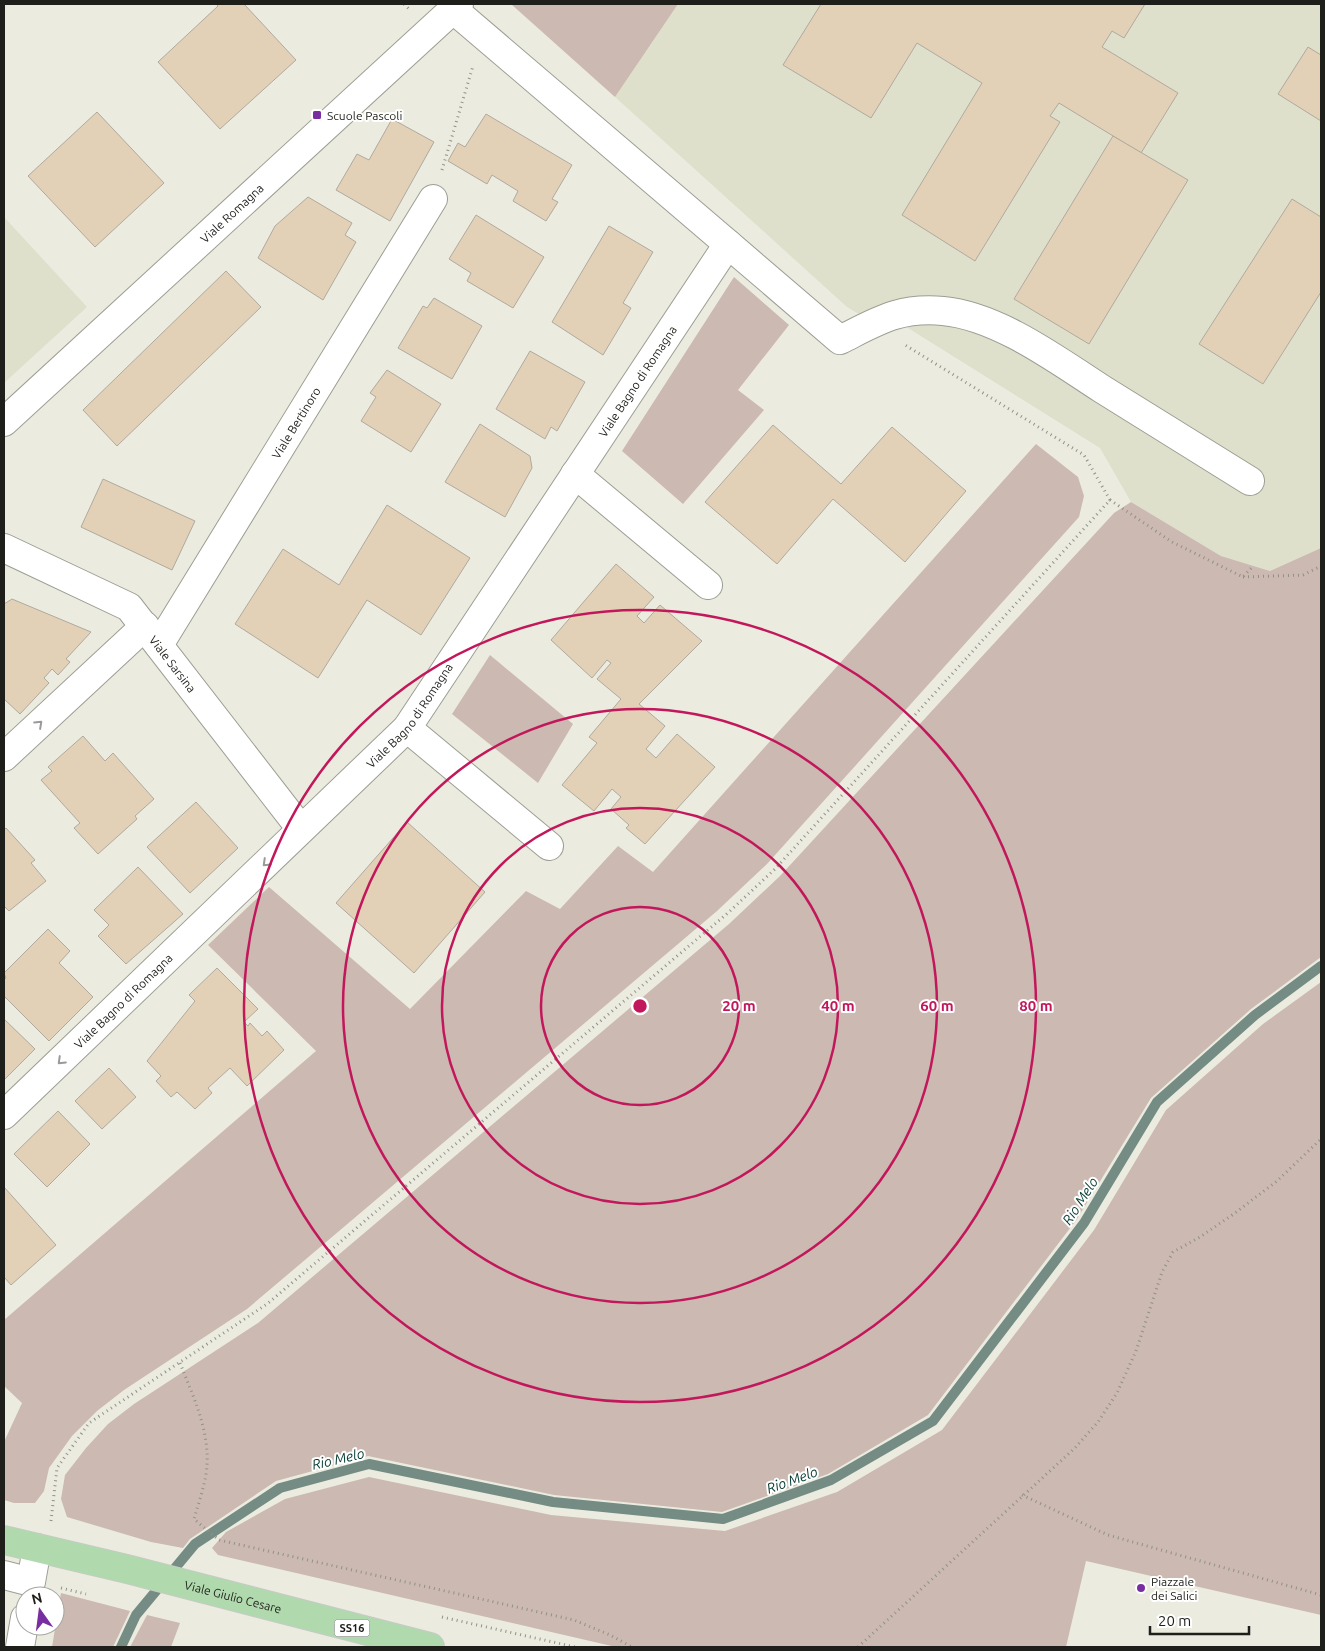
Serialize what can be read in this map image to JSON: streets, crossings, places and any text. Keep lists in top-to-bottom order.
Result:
{
  "streets": {
    "main road": ["Viale Giulio Cesare", "SS16"],
    "street": [
      "Viale Romagna",
      "Viale Bagno di Romagna",
      "Viale Bertinoro",
      "Viale Sarsina"
    ]
  },
  "crossings": [
    ["Viale Bagno di Romagna", "Viale Sarsina"],
    ["Viale Bertinoro", "Viale Sarsina"]
  ],
  "one_way": ["Viale Bagno di Romagna"],
  "water": ["Rio Melo"],
  "places": {
    "transit": ["Scuole Pascoli"],
    "other": ["Piazzale dei Salici"]
  },
  "scale_bar": "20 m",
  "north": "top",
  "rings": [
    "20 m",
    "40 m",
    "60 m",
    "80 m"
  ]
}
